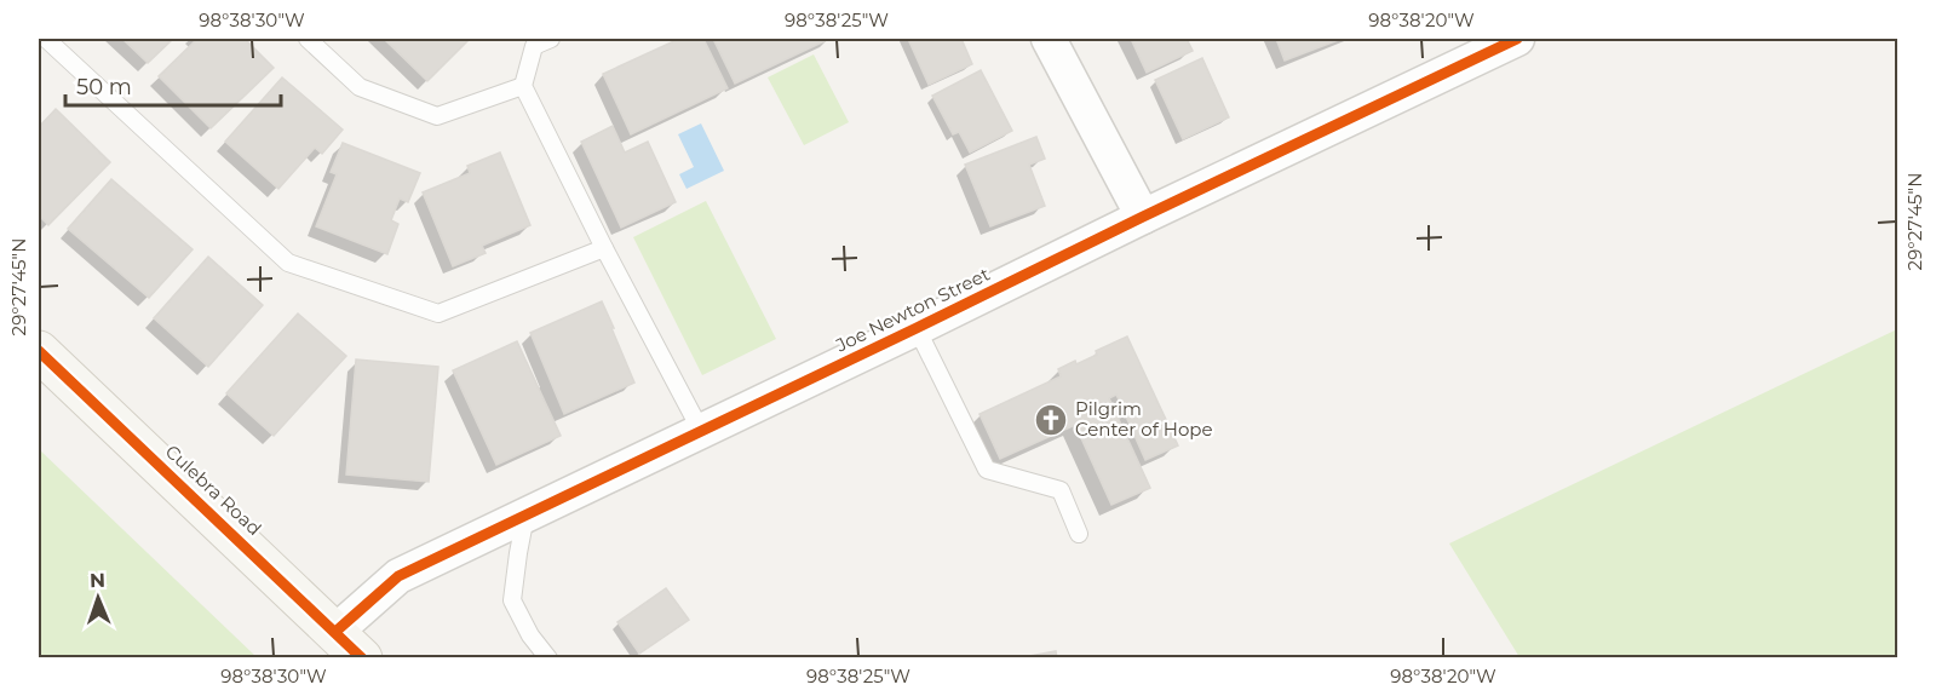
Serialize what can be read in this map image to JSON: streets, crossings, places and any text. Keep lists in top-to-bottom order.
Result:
{
  "streets": {
    "main road": ["Culebra Road"],
    "street": ["Joe Newton Street"]
  },
  "crossings": [
    ["Joe Newton Street", "Culebra Road"]
  ],
  "places": {
    "church": ["Pilgrim Center of Hope"]
  },
  "scale_bar": "50 m",
  "north": "top",
  "coordinates": [
    "98°38'30\"W",
    "98°38'25\"W",
    "98°38'20\"W",
    "29°27'45\"N"
  ]
}
